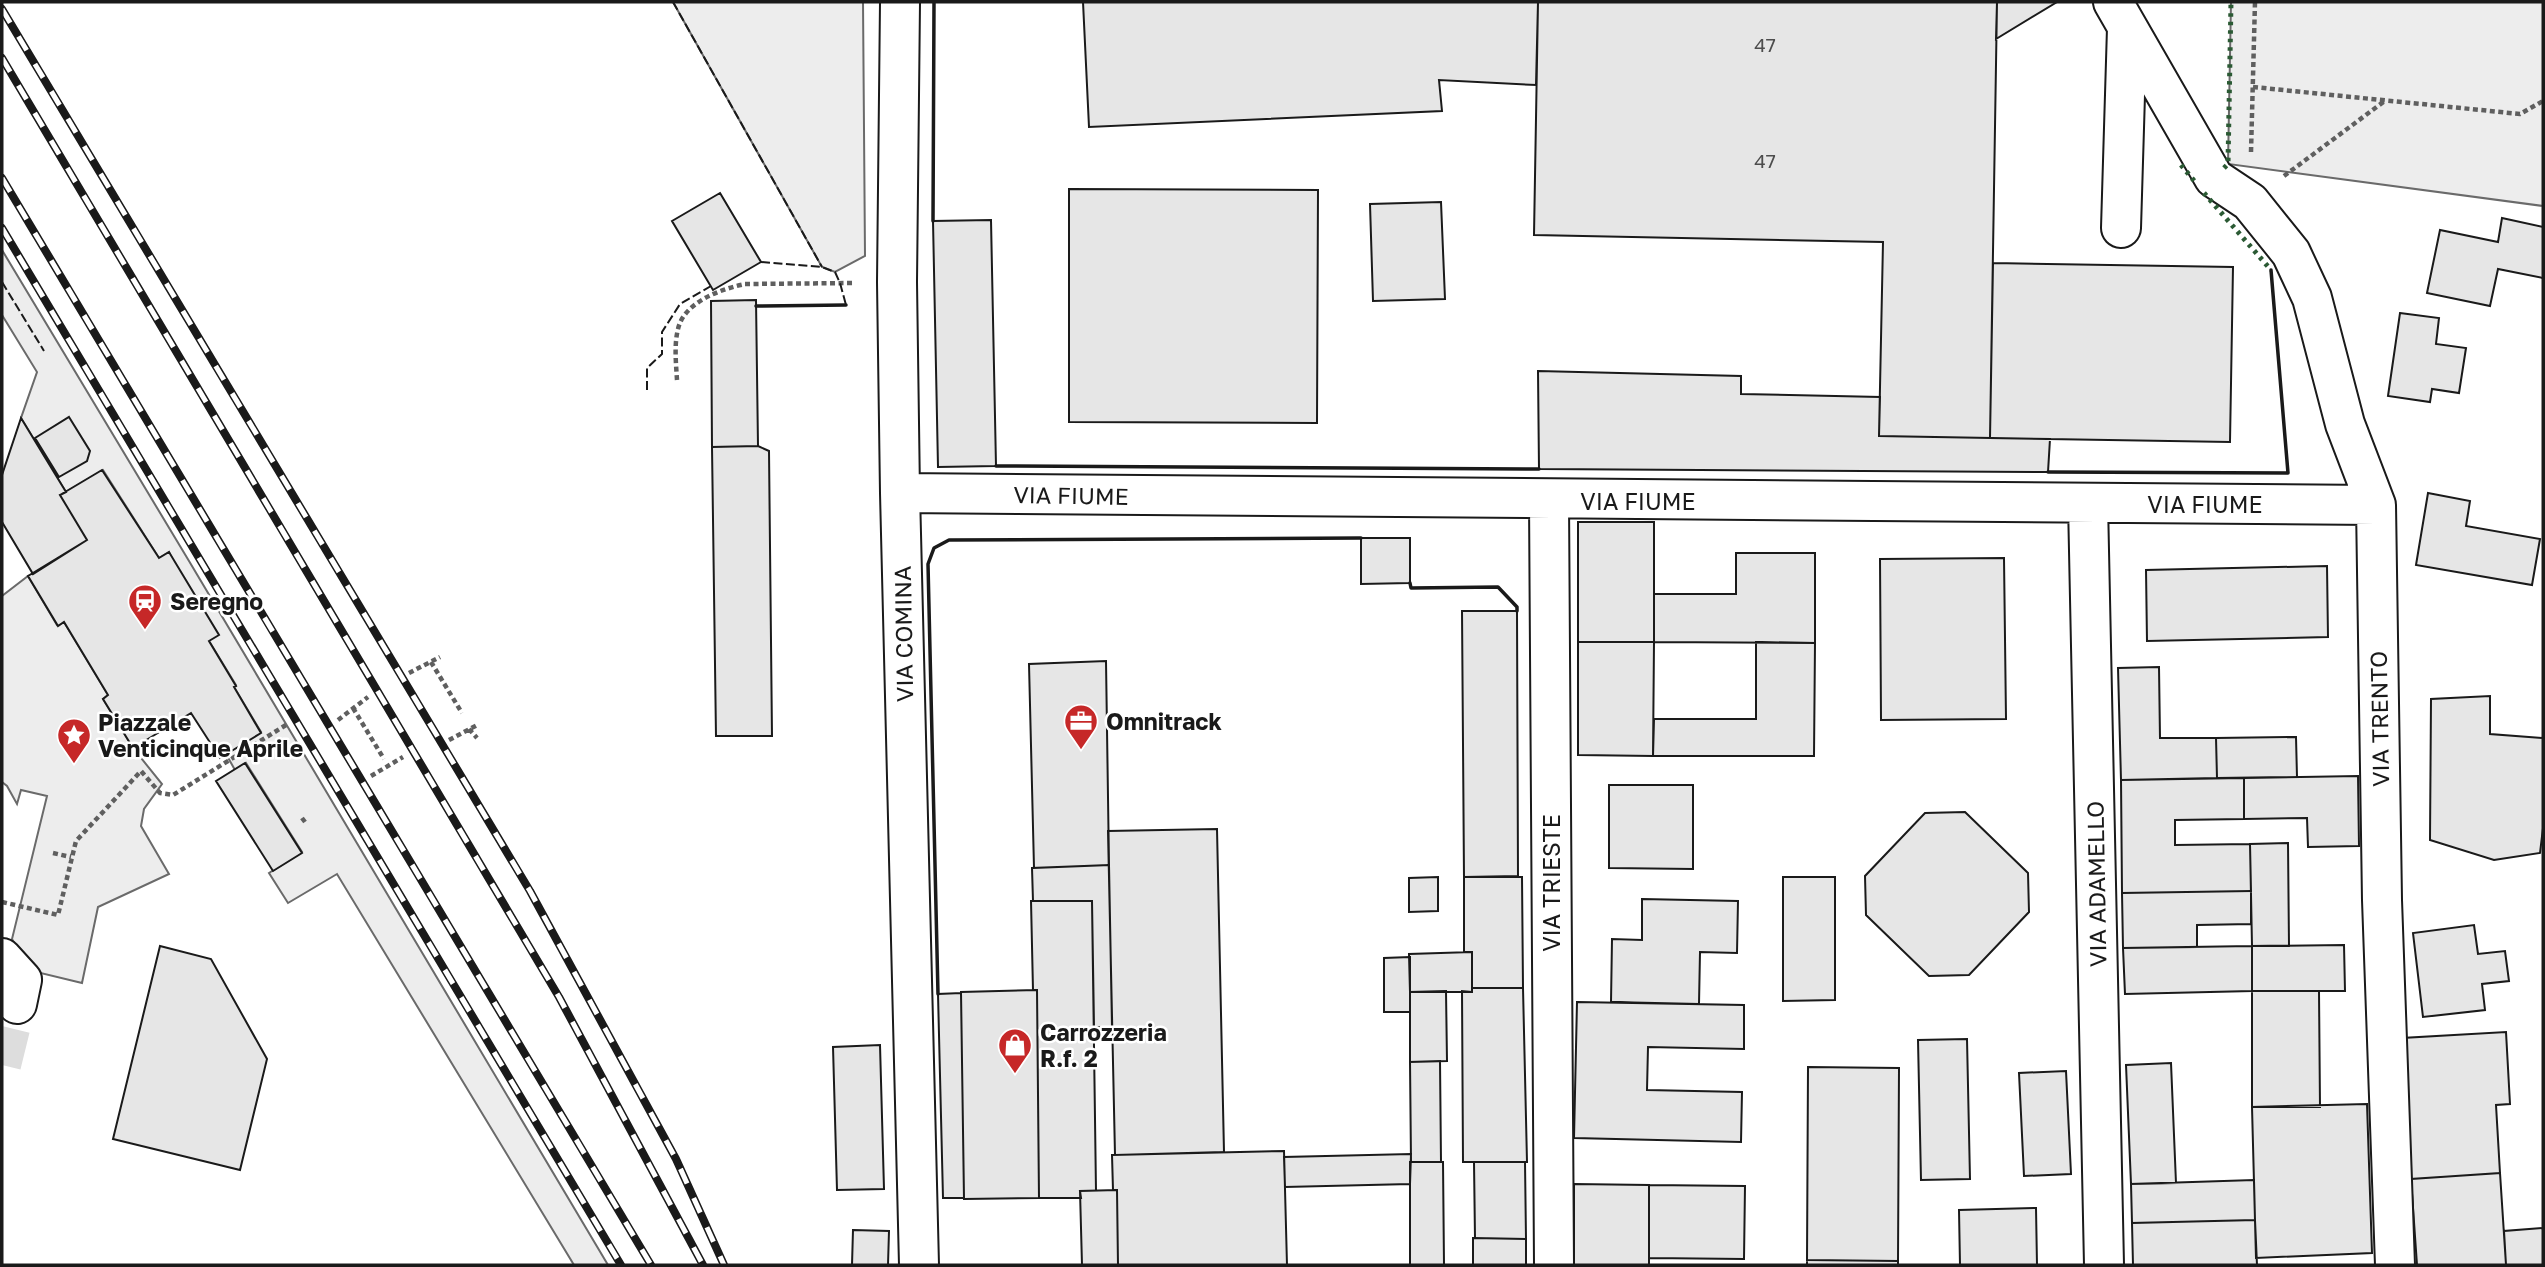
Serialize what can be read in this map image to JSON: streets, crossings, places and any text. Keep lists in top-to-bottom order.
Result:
{
  "streets": {
    "street": [
      "VIA FIUME",
      "VIA COMINA",
      "VIA TRENTO",
      "VIA TRIESTE",
      "VIA ADAMELLO"
    ]
  },
  "crossings": [
    ["VIA FIUME", "VIA COMINA"],
    ["VIA FIUME", "VIA TRENTO"],
    ["VIA FIUME", "VIA TRIESTE"],
    ["VIA FIUME", "VIA ADAMELLO"]
  ],
  "places": {
    "station": ["Seregno"],
    "office": ["Omnitrack"],
    "place": ["Piazzale Venticinque Aprile"],
    "shop": ["Carrozzeria R.f. 2"]
  },
  "house_numbers": ["47", "47"]
}
